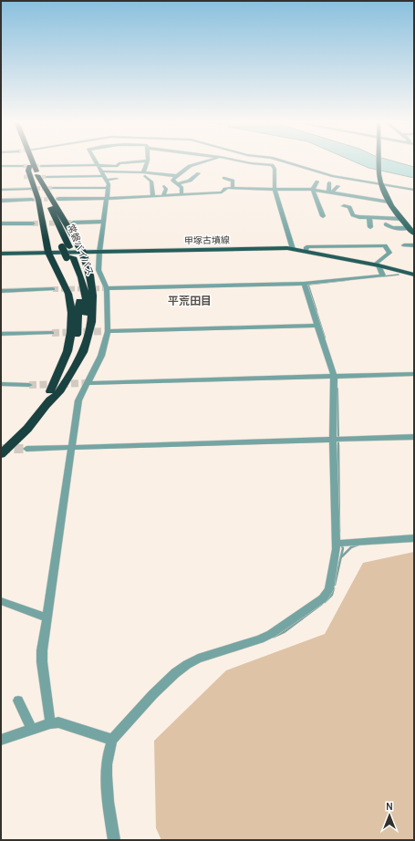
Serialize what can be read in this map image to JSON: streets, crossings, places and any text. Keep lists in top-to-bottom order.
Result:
{
  "streets": {
    "highway": ["常磐バイパス"],
    "main road": ["甲塚古墳線"]
  },
  "districts": ["平荒田目"],
  "north": "top"
}
